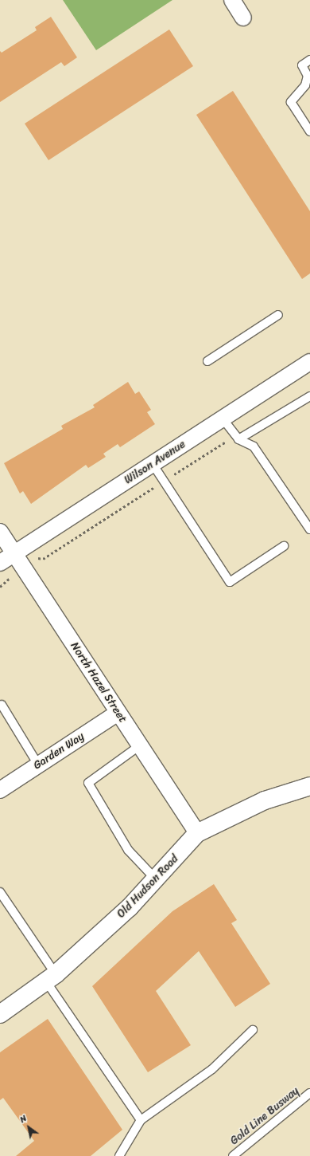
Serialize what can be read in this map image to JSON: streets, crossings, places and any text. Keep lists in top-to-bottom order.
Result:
{
  "streets": {
    "street": [
      "Wilson Avenue",
      "North Hazel Street",
      "Garden Way",
      "Old Hudson Road"
    ],
    "lane": ["Gold Line Busway"]
  },
  "crossings": [
    ["Wilson Avenue", "North Hazel Street"],
    ["North Hazel Street", "Garden Way"],
    ["North Hazel Street", "Old Hudson Road"]
  ],
  "north": "top left"
}
